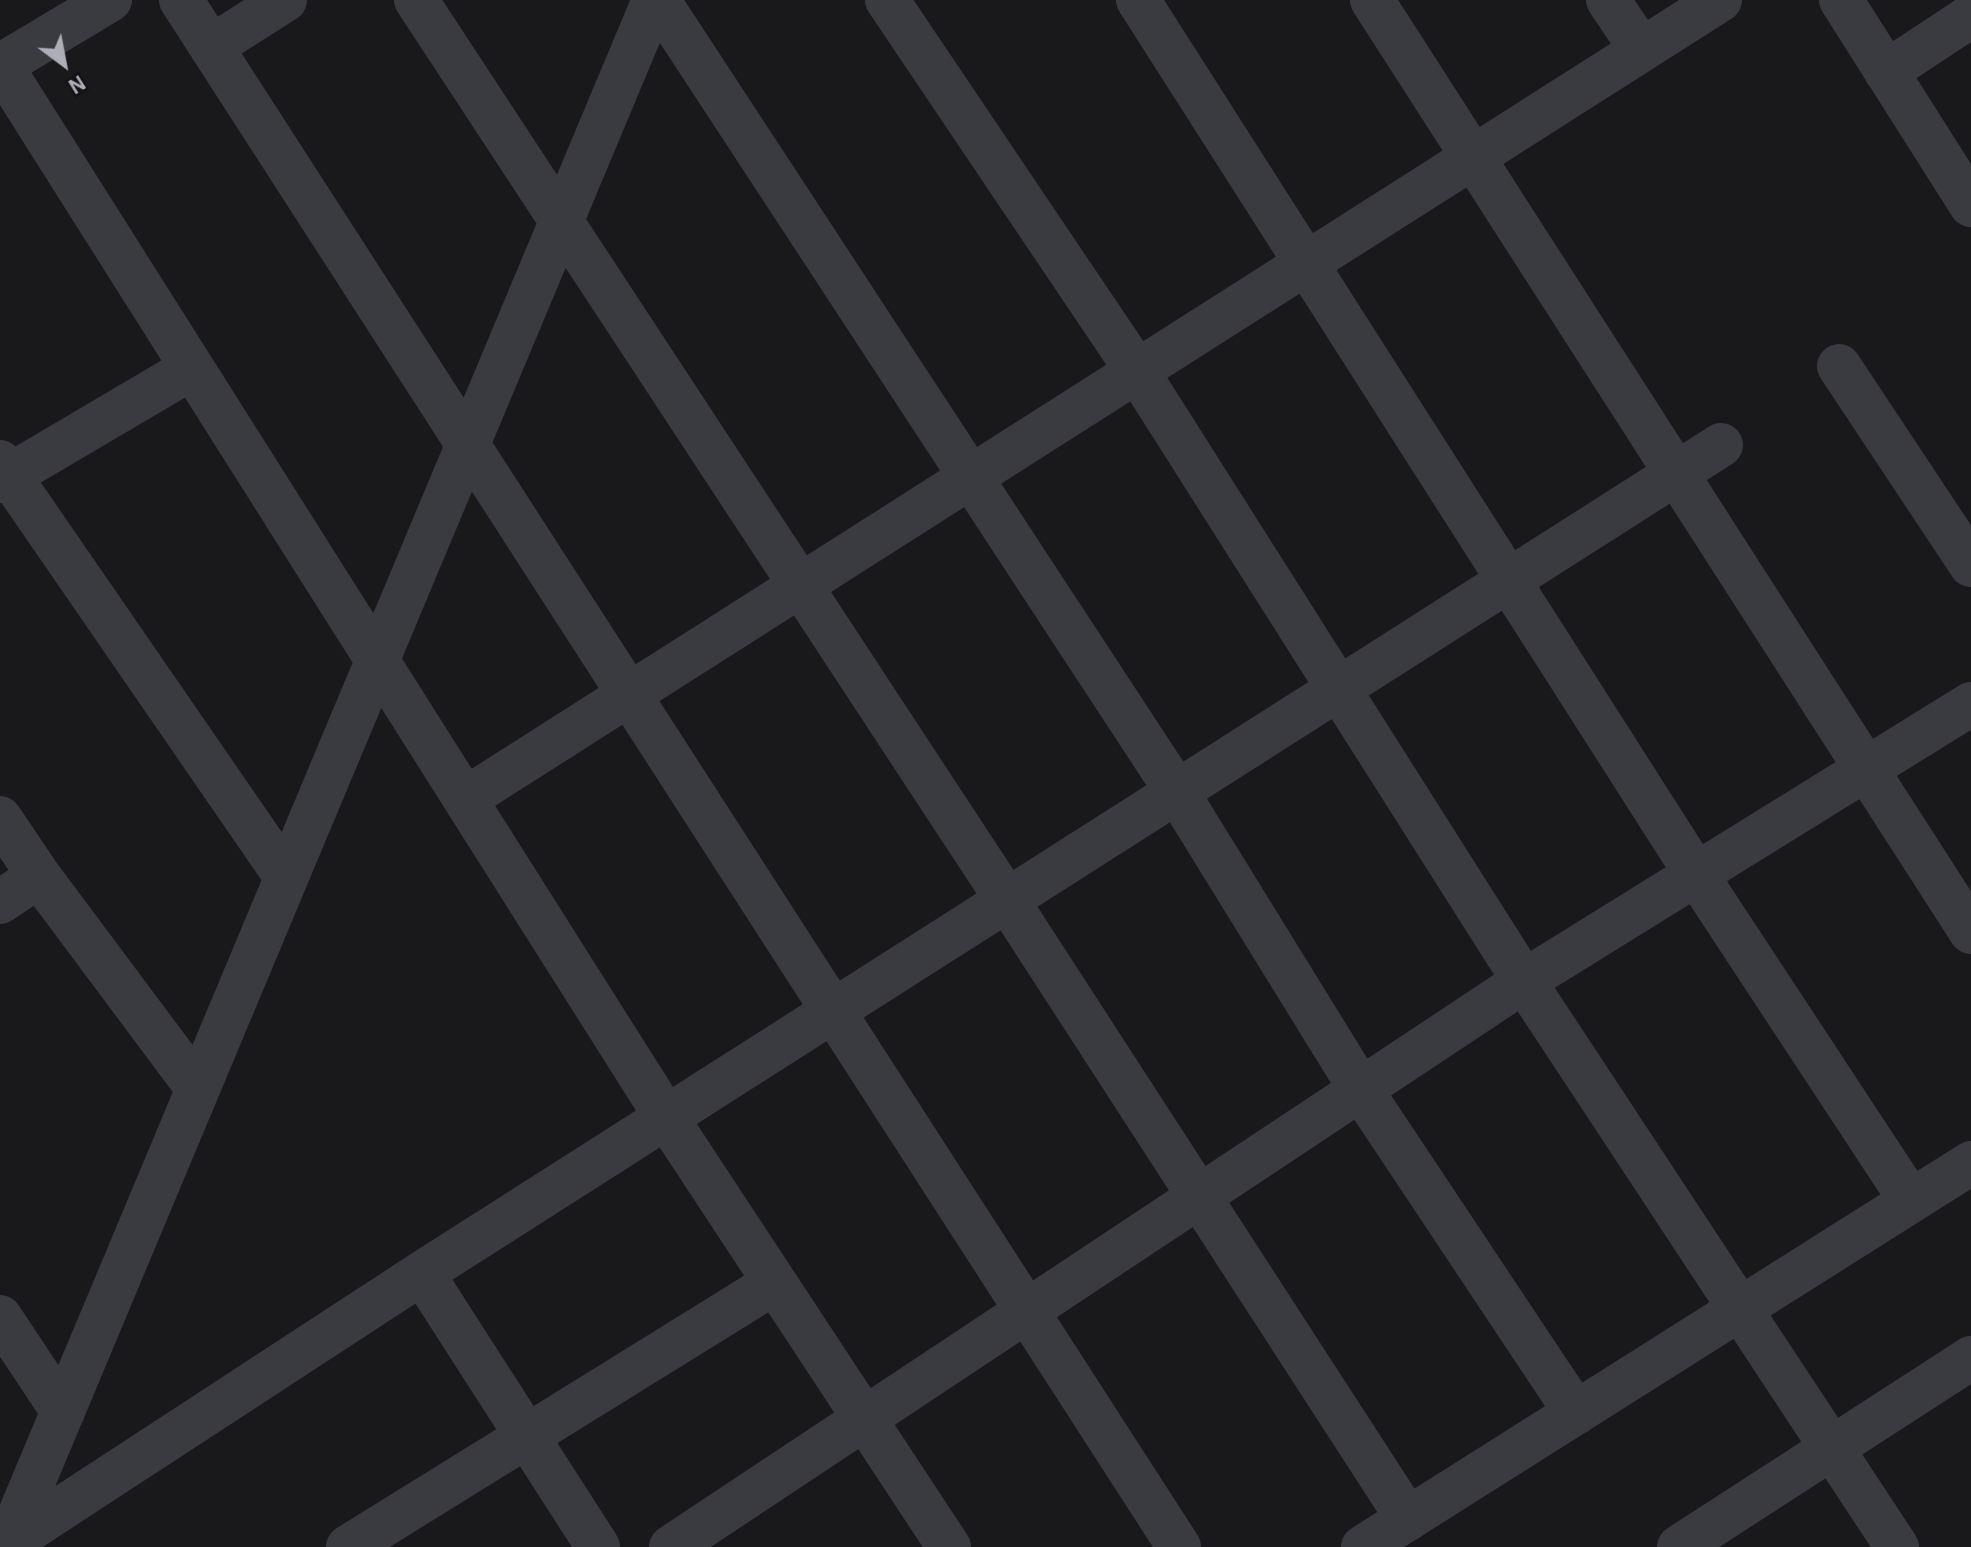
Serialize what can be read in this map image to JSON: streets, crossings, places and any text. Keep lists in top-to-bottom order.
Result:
{
  "north": "bottom right"
}
